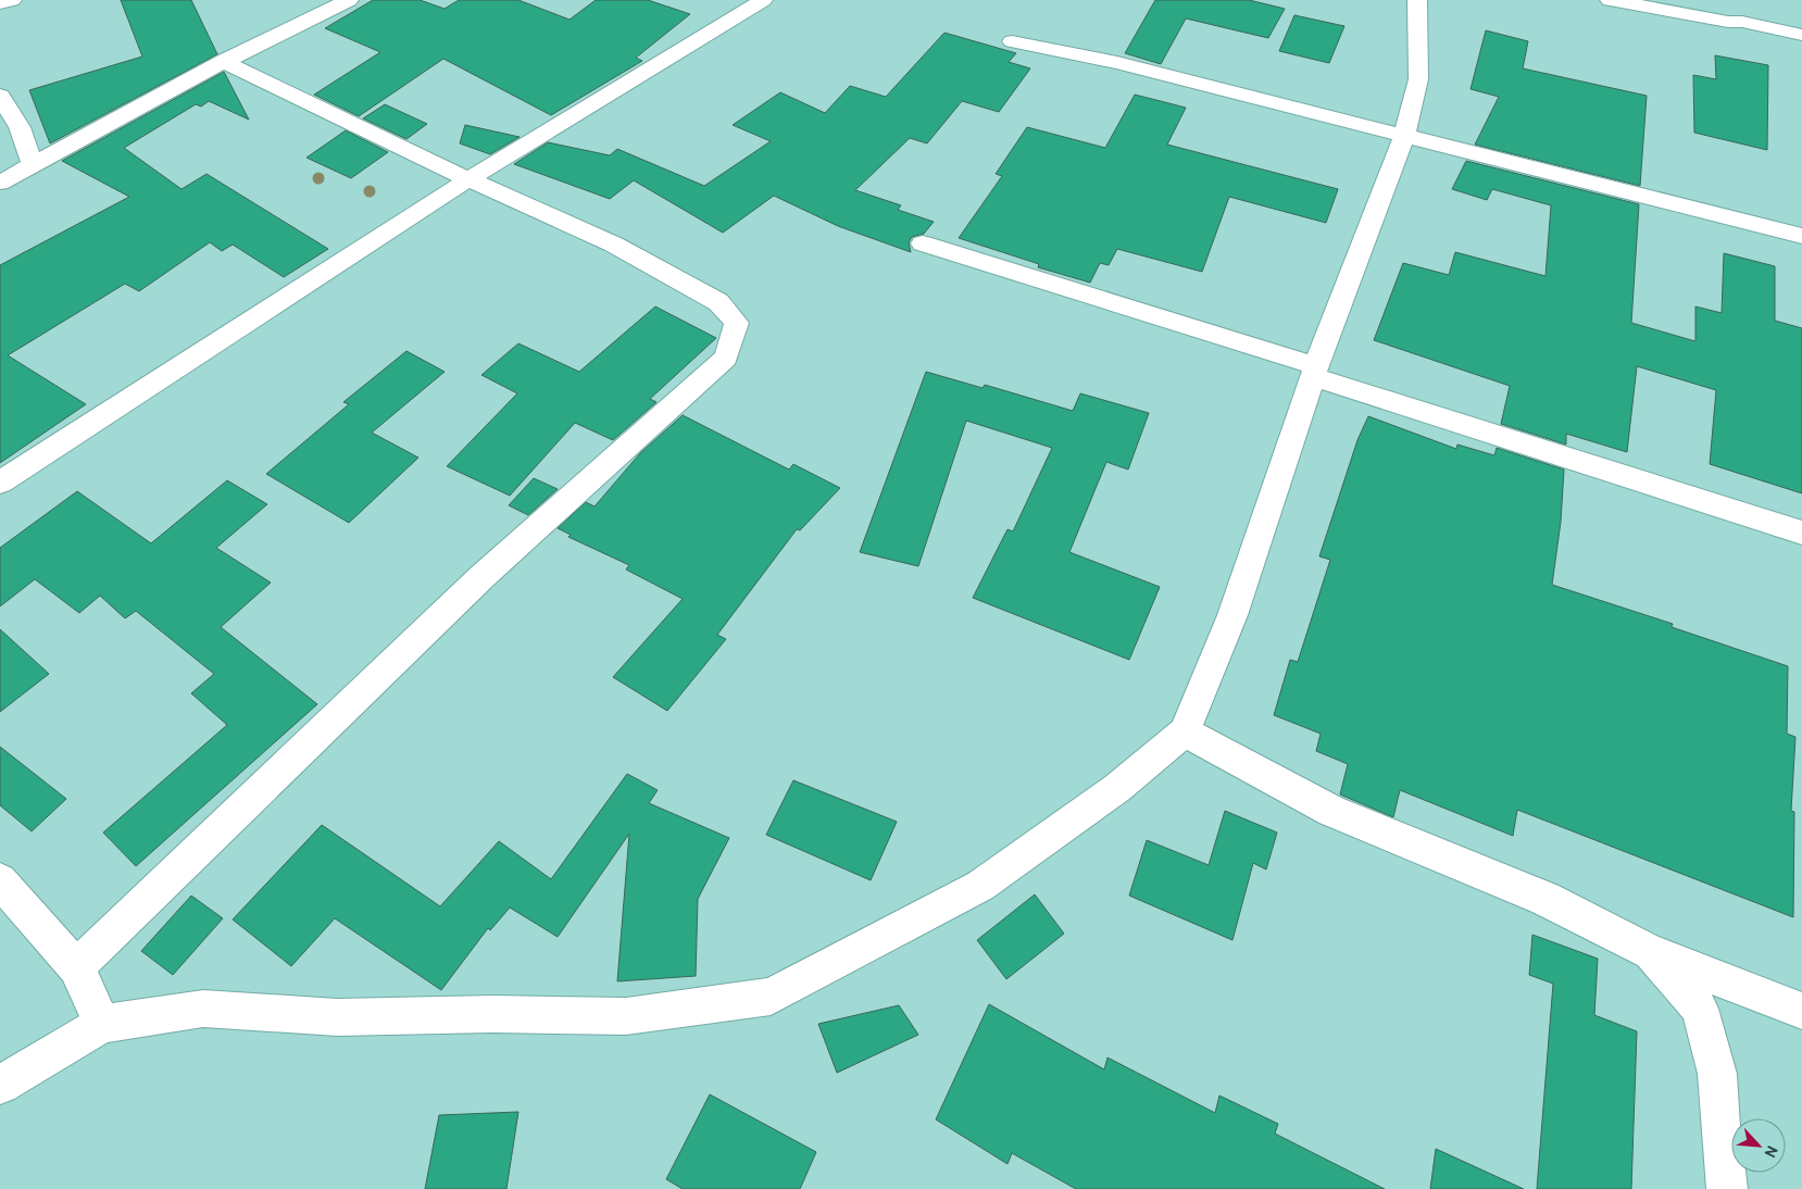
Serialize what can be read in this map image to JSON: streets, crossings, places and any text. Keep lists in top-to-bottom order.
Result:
{
  "north": "bottom right"
}
